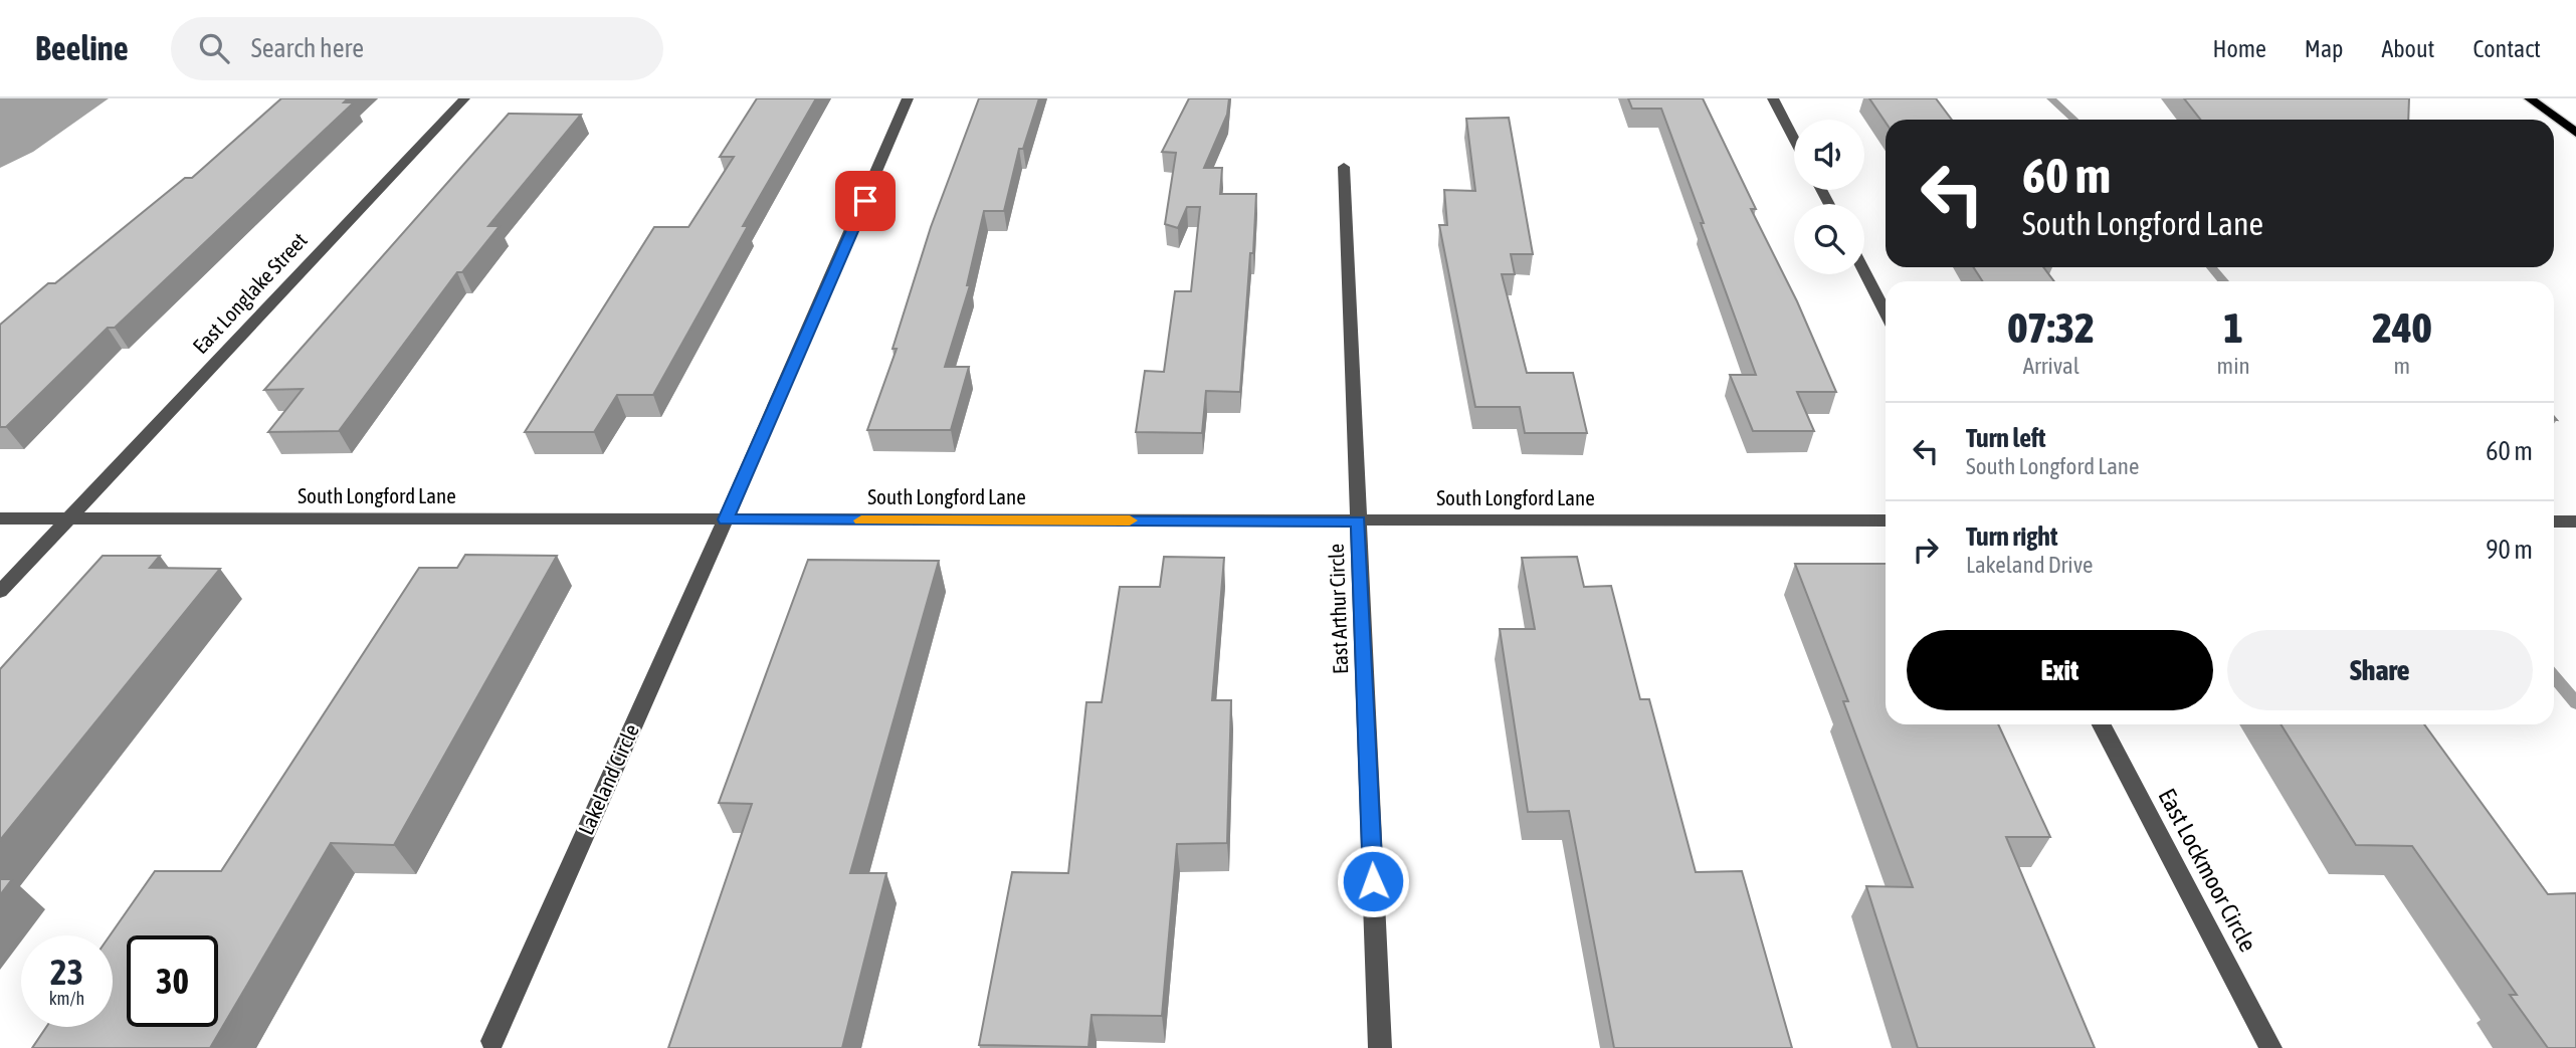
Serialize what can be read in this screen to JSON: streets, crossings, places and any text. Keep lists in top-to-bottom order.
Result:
{
  "streets": {
    "street": [
      "East Longlake Street",
      "South Longford Lane",
      "East Arthur Circle",
      "Lakeland Circle",
      "East Lockmoor Circle"
    ]
  },
  "crossings": [
    ["East Longlake Street", "South Longford Lane"],
    ["South Longford Lane", "East Arthur Circle"],
    ["South Longford Lane", "Lakeland Circle"]
  ],
  "page": {
    "header": "Beeline",
    "search": "Search here",
    "nav": [
      "Home",
      "Map",
      "About",
      "Contact"
    ],
    "turn": ["60 m", "South Longford Lane"],
    "eta": [
      "07:32",
      "Arrival",
      "1",
      "min",
      "240",
      "m"
    ],
    "list": [
      {
        "name": "Turn left",
        "note": "South Longford Lane",
        "value": "60 m"
      },
      {
        "name": "Turn right",
        "note": "Lakeland Drive",
        "value": "90 m"
      }
    ],
    "buttons": ["Exit", "Share"],
    "speed": "23 km/h",
    "limit": "30"
  }
}
